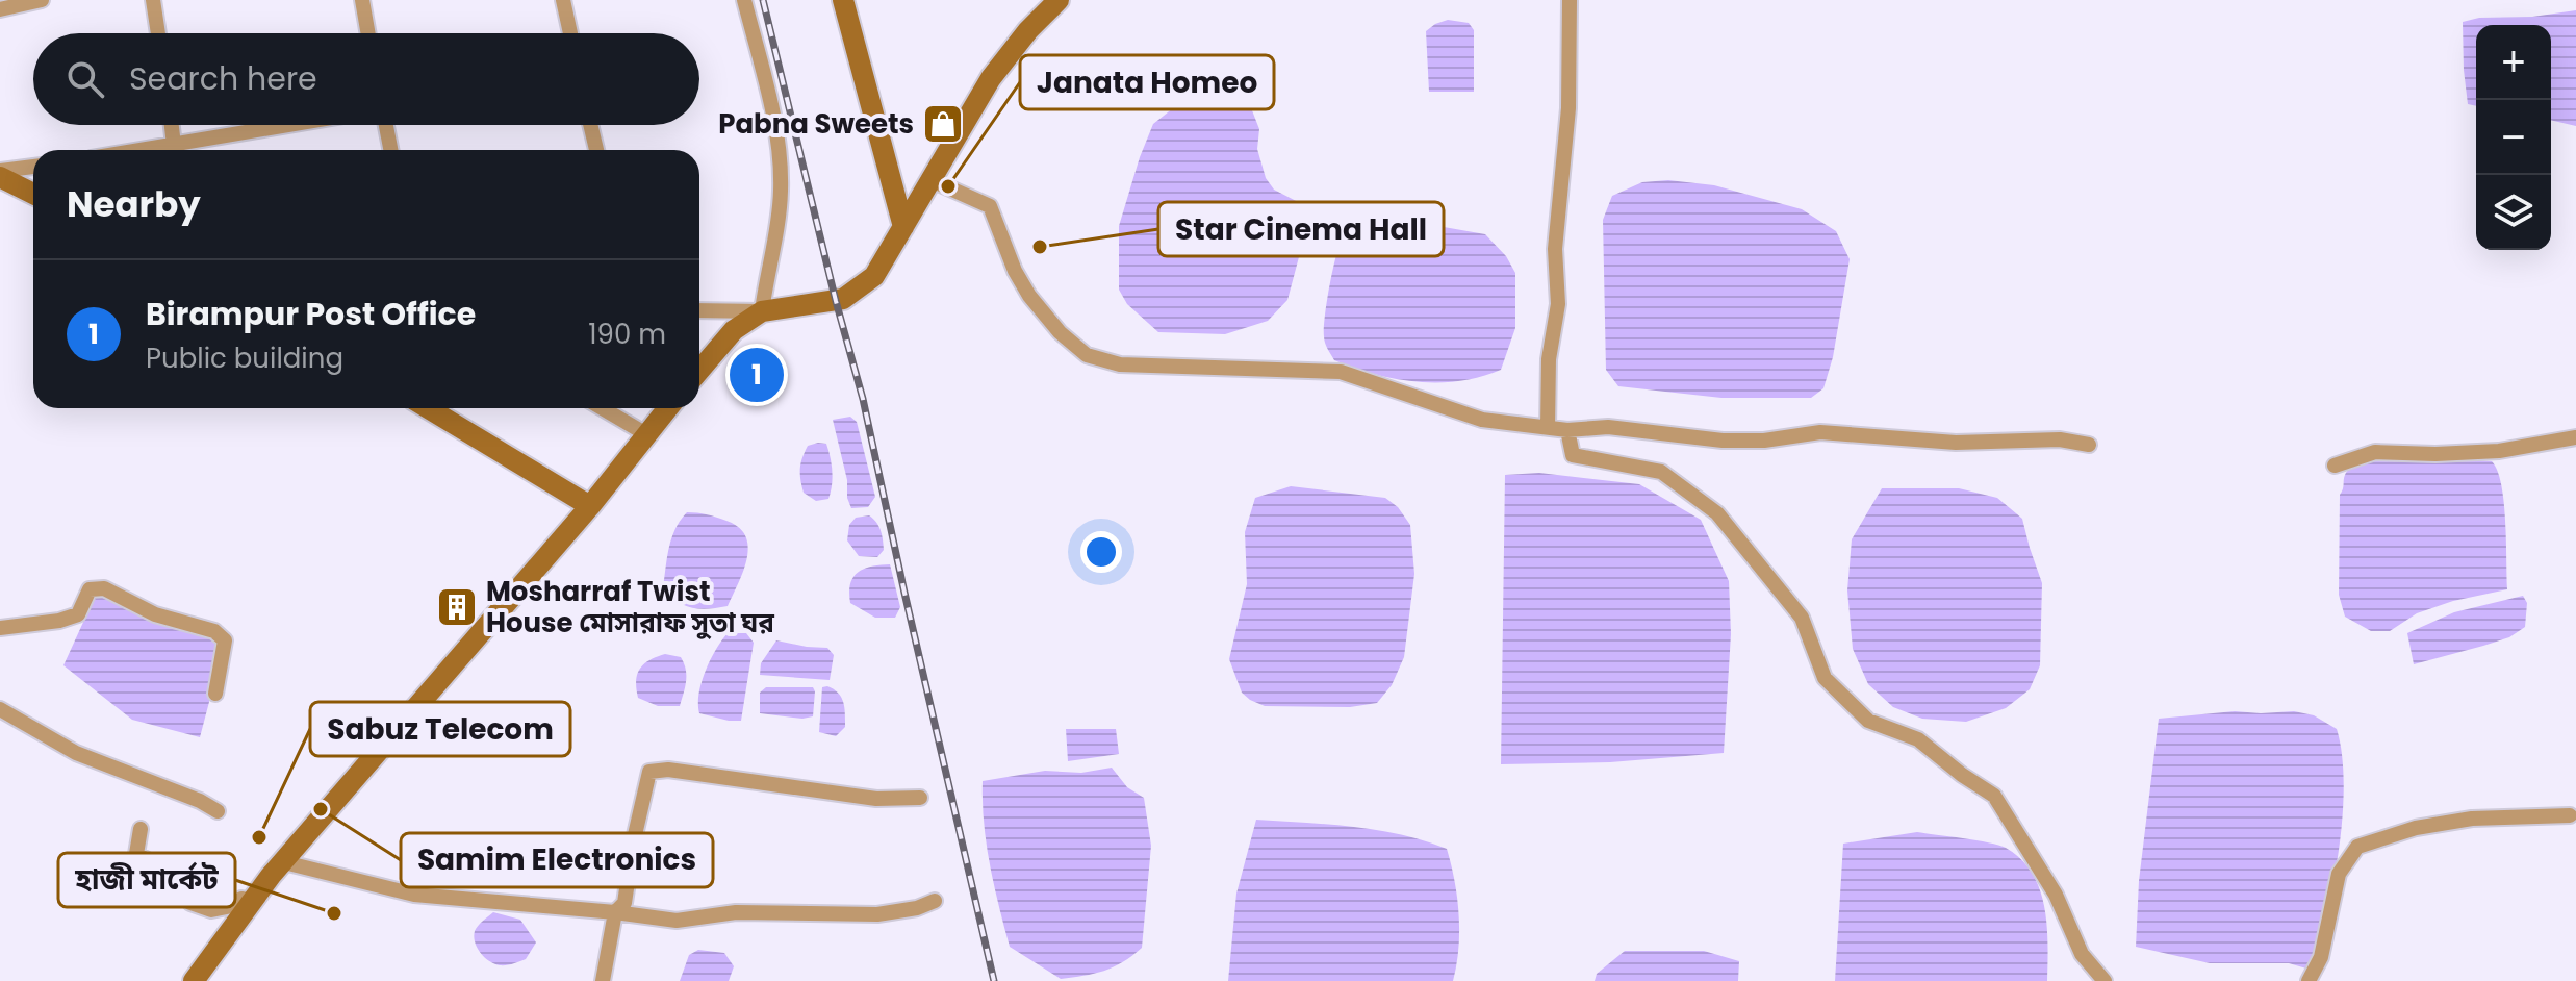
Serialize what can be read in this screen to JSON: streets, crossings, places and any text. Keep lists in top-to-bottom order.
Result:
{
  "places": {
    "shop": ["Pabna Sweets"],
    "other": [
      "Janata Homeo",
      "Star Cinema Hall",
      "Samim Electronics",
      "Sabuz Telecom",
      "হাজী মার্কেট"
    ],
    "building": ["Mosharraf Twist House মোসারাফ সুতা ঘর"]
  },
  "page": {
    "map_buttons": ["+", "−"],
    "search": "Search here",
    "heading": "Nearby",
    "list": [
      {
        "mark": "1",
        "name": "Birampur Post Office",
        "note": "Public building",
        "value": "190 m"
      }
    ],
    "pins": "1"
  }
}
